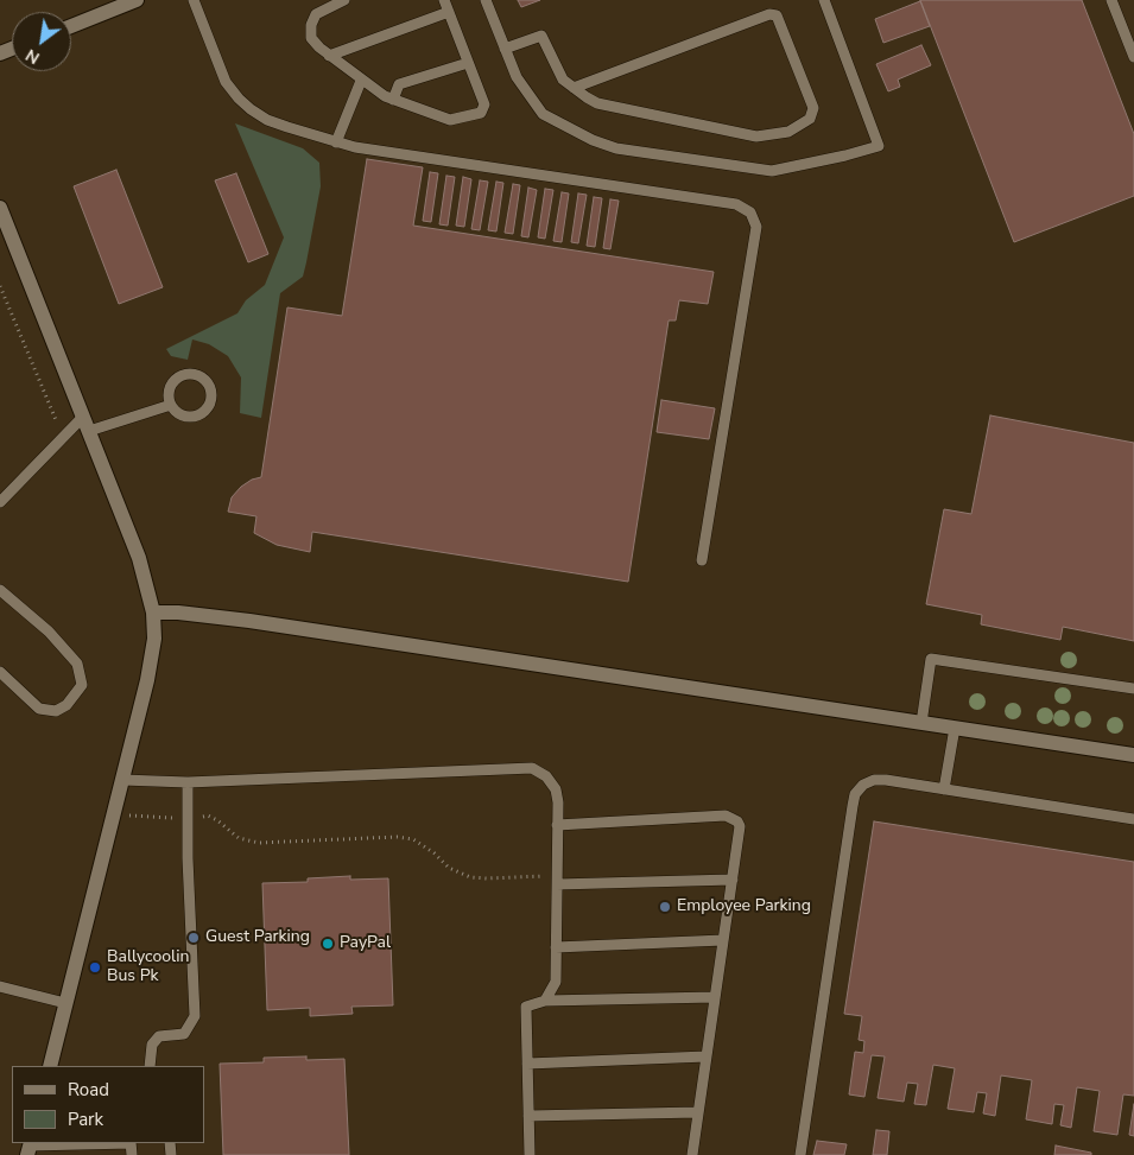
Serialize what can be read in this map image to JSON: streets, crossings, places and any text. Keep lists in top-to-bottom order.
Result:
{
  "places": [
    "Employee Parking",
    "Guest Parking",
    "PayPal",
    "Ballycoolin Bus Pk"
  ],
  "legend": ["Road", "Park"],
  "north": "bottom left"
}
